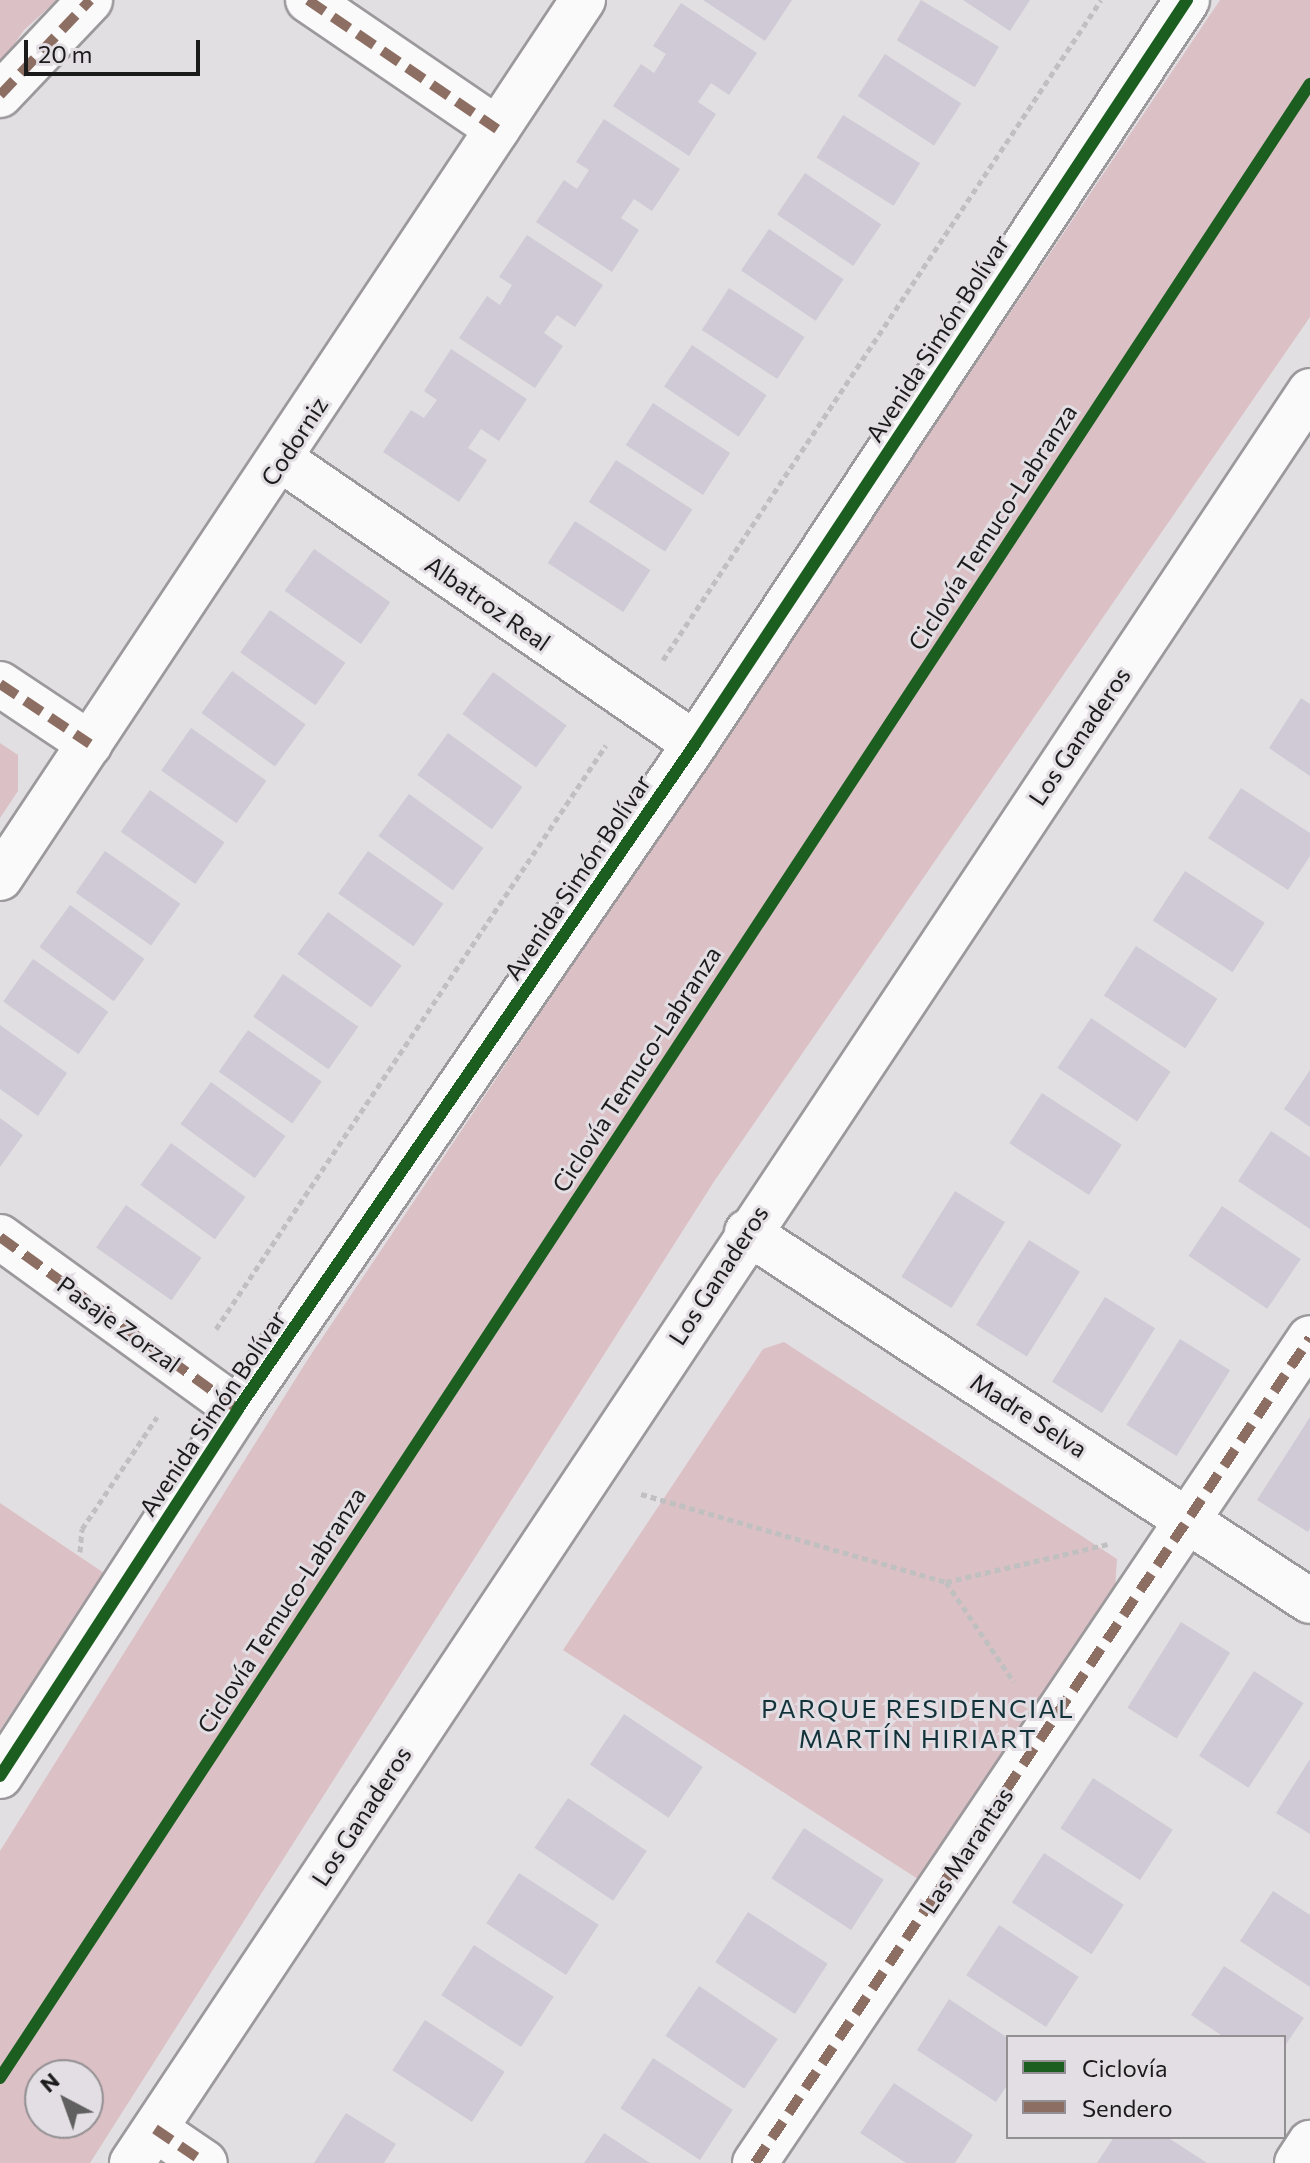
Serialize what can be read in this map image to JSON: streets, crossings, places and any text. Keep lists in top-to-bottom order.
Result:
{
  "streets": {
    "street": [
      "Avenida Simón Bolívar",
      "Codorniz",
      "Albatroz Real",
      "Los Ganaderos",
      "Pasaje Zorzal",
      "Madre Selva",
      "Las Marantas"
    ],
    "cycle path": ["Ciclovía Temuco-Labranza"]
  },
  "crossings": [
    ["Avenida Simón Bolívar", "Albatroz Real"],
    ["Avenida Simón Bolívar", "Pasaje Zorzal"],
    ["Codorniz", "Albatroz Real"],
    ["Los Ganaderos", "Madre Selva"],
    ["Madre Selva", "Las Marantas"]
  ],
  "districts": ["PARQUE RESIDENCIAL MARTÍN HIRIART"],
  "legend": ["Ciclovía", "Sendero"],
  "scale_bar": "20 m",
  "north": "top left"
}
